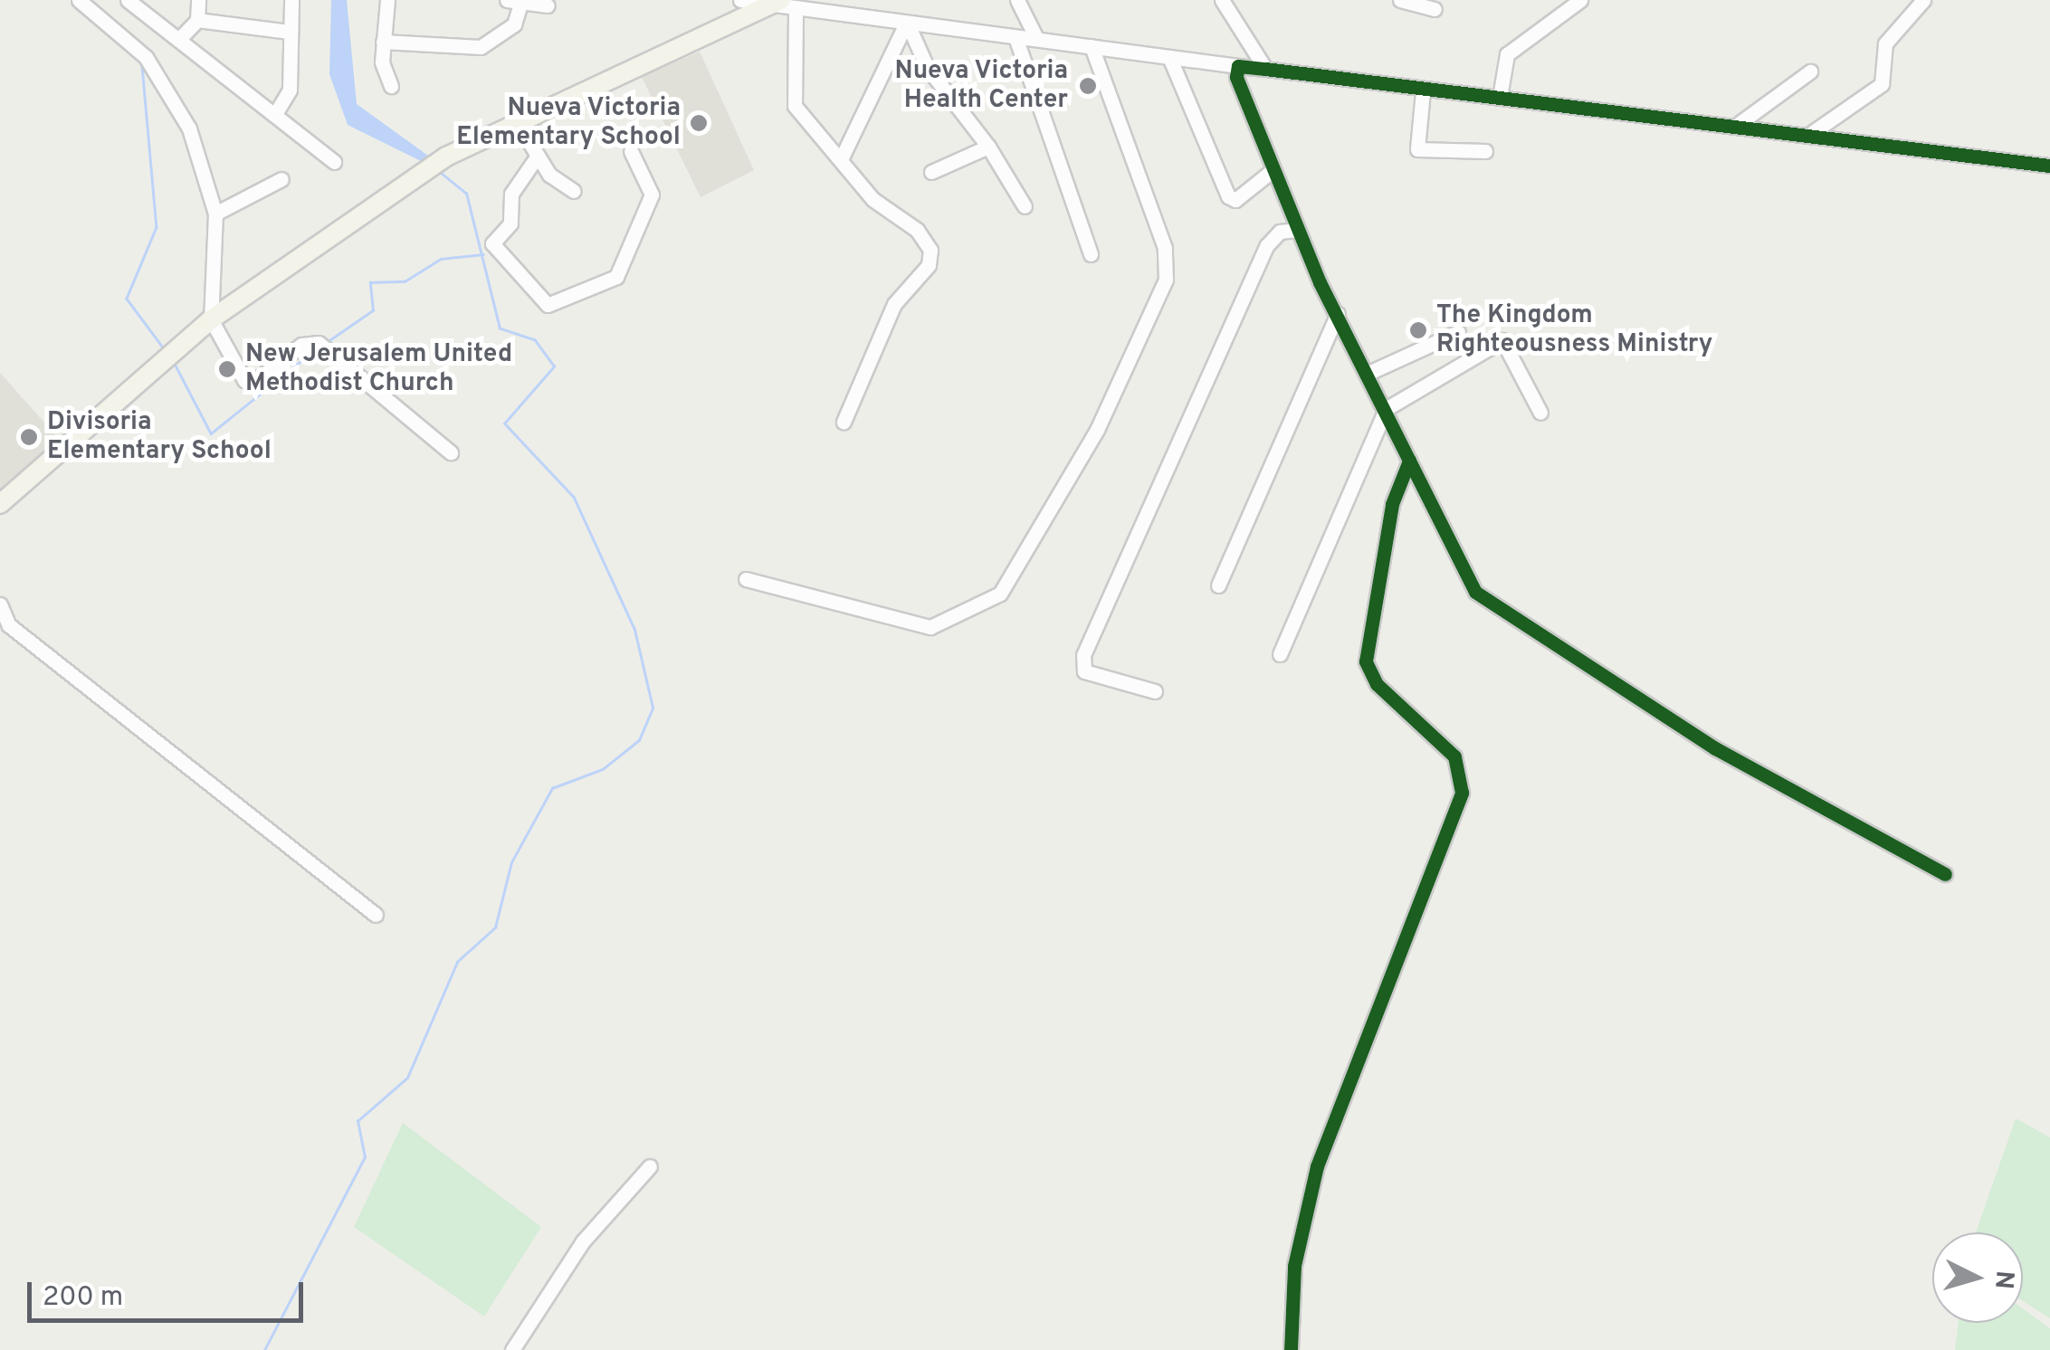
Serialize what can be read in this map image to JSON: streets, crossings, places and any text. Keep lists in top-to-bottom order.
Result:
{
  "places": [
    "Nueva Victoria Health Center",
    "Nueva Victoria Elementary School",
    "The Kingdom Righteousness Ministry",
    "New Jerusalem United Methodist Church",
    "Divisoria Elementary School"
  ],
  "scale_bar": "200 m",
  "north": "right"
}
